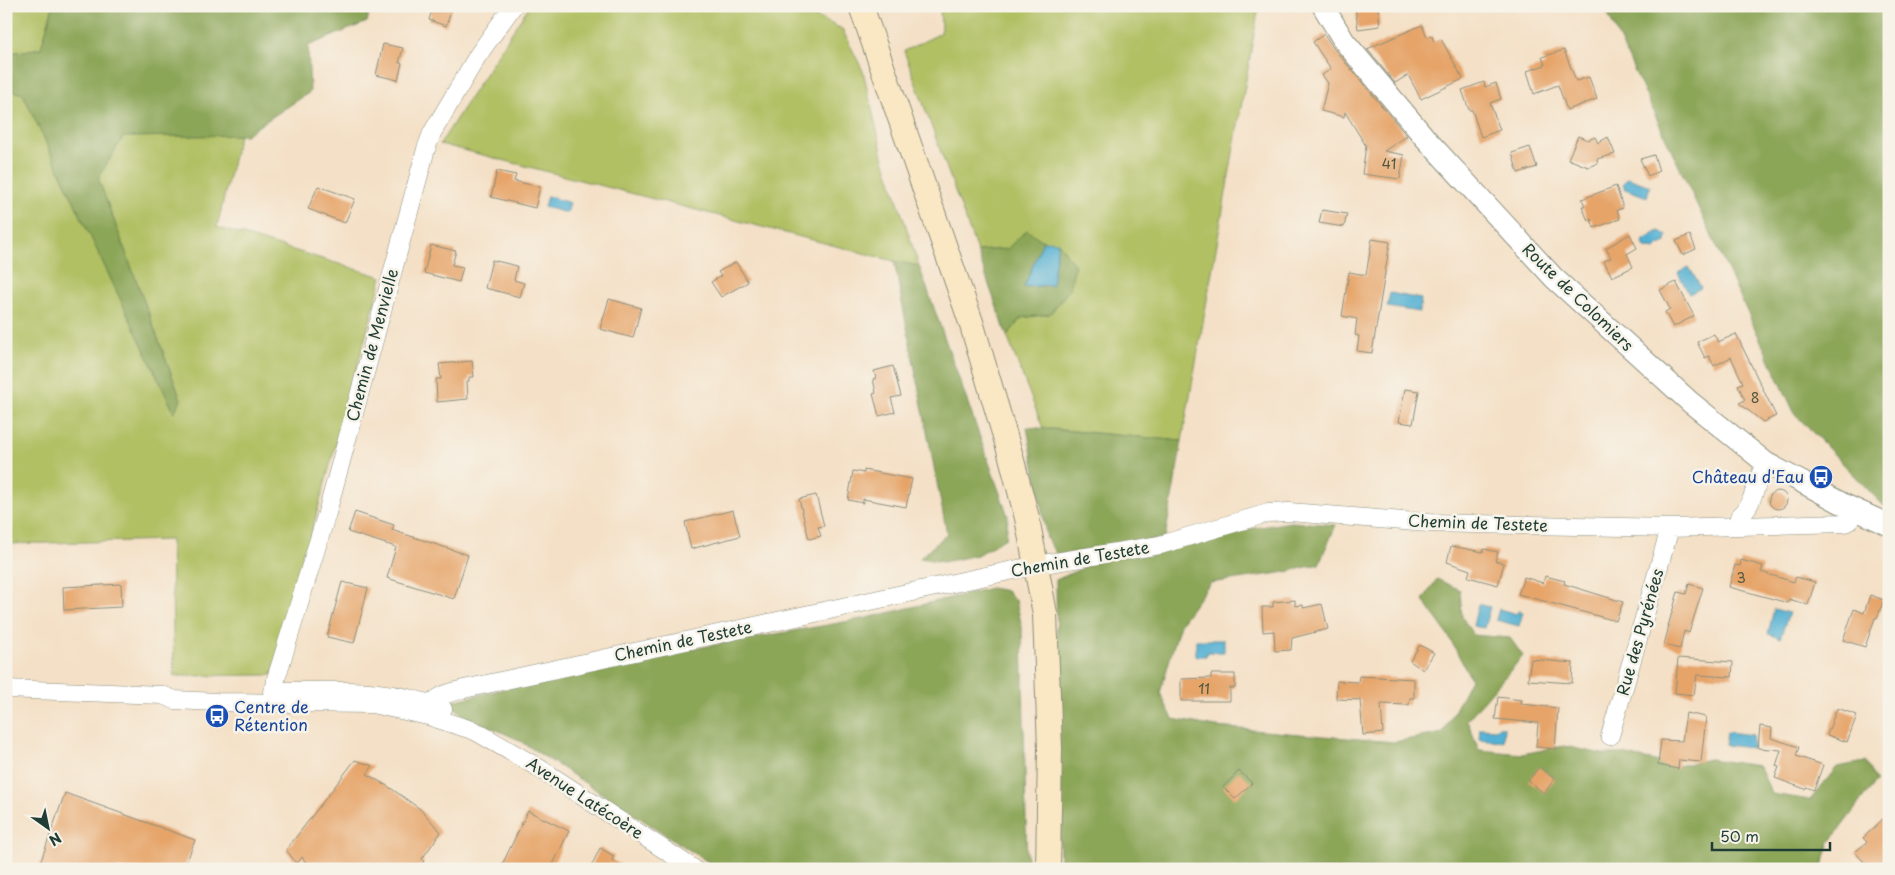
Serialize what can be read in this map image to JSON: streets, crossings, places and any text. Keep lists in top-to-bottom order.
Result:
{
  "streets": {
    "street": [
      "Route de Colomiers",
      "Chemin de Menvielle",
      "Chemin de Testete",
      "Rue des Pyrénées",
      "Avenue Latécoère"
    ]
  },
  "crossings": [
    ["Route de Colomiers", "Chemin de Testete"],
    ["Chemin de Menvielle", "Avenue Latécoère"],
    ["Chemin de Testete", "Rue des Pyrénées"],
    ["Chemin de Testete", "Avenue Latécoère"]
  ],
  "places": {
    "bus stop": ["Château d'Eau", "Centre de Rétention"]
  },
  "house_numbers": [
    "41",
    "8",
    "3",
    "11"
  ],
  "scale_bar": "50 m",
  "north": "bottom right"
}
